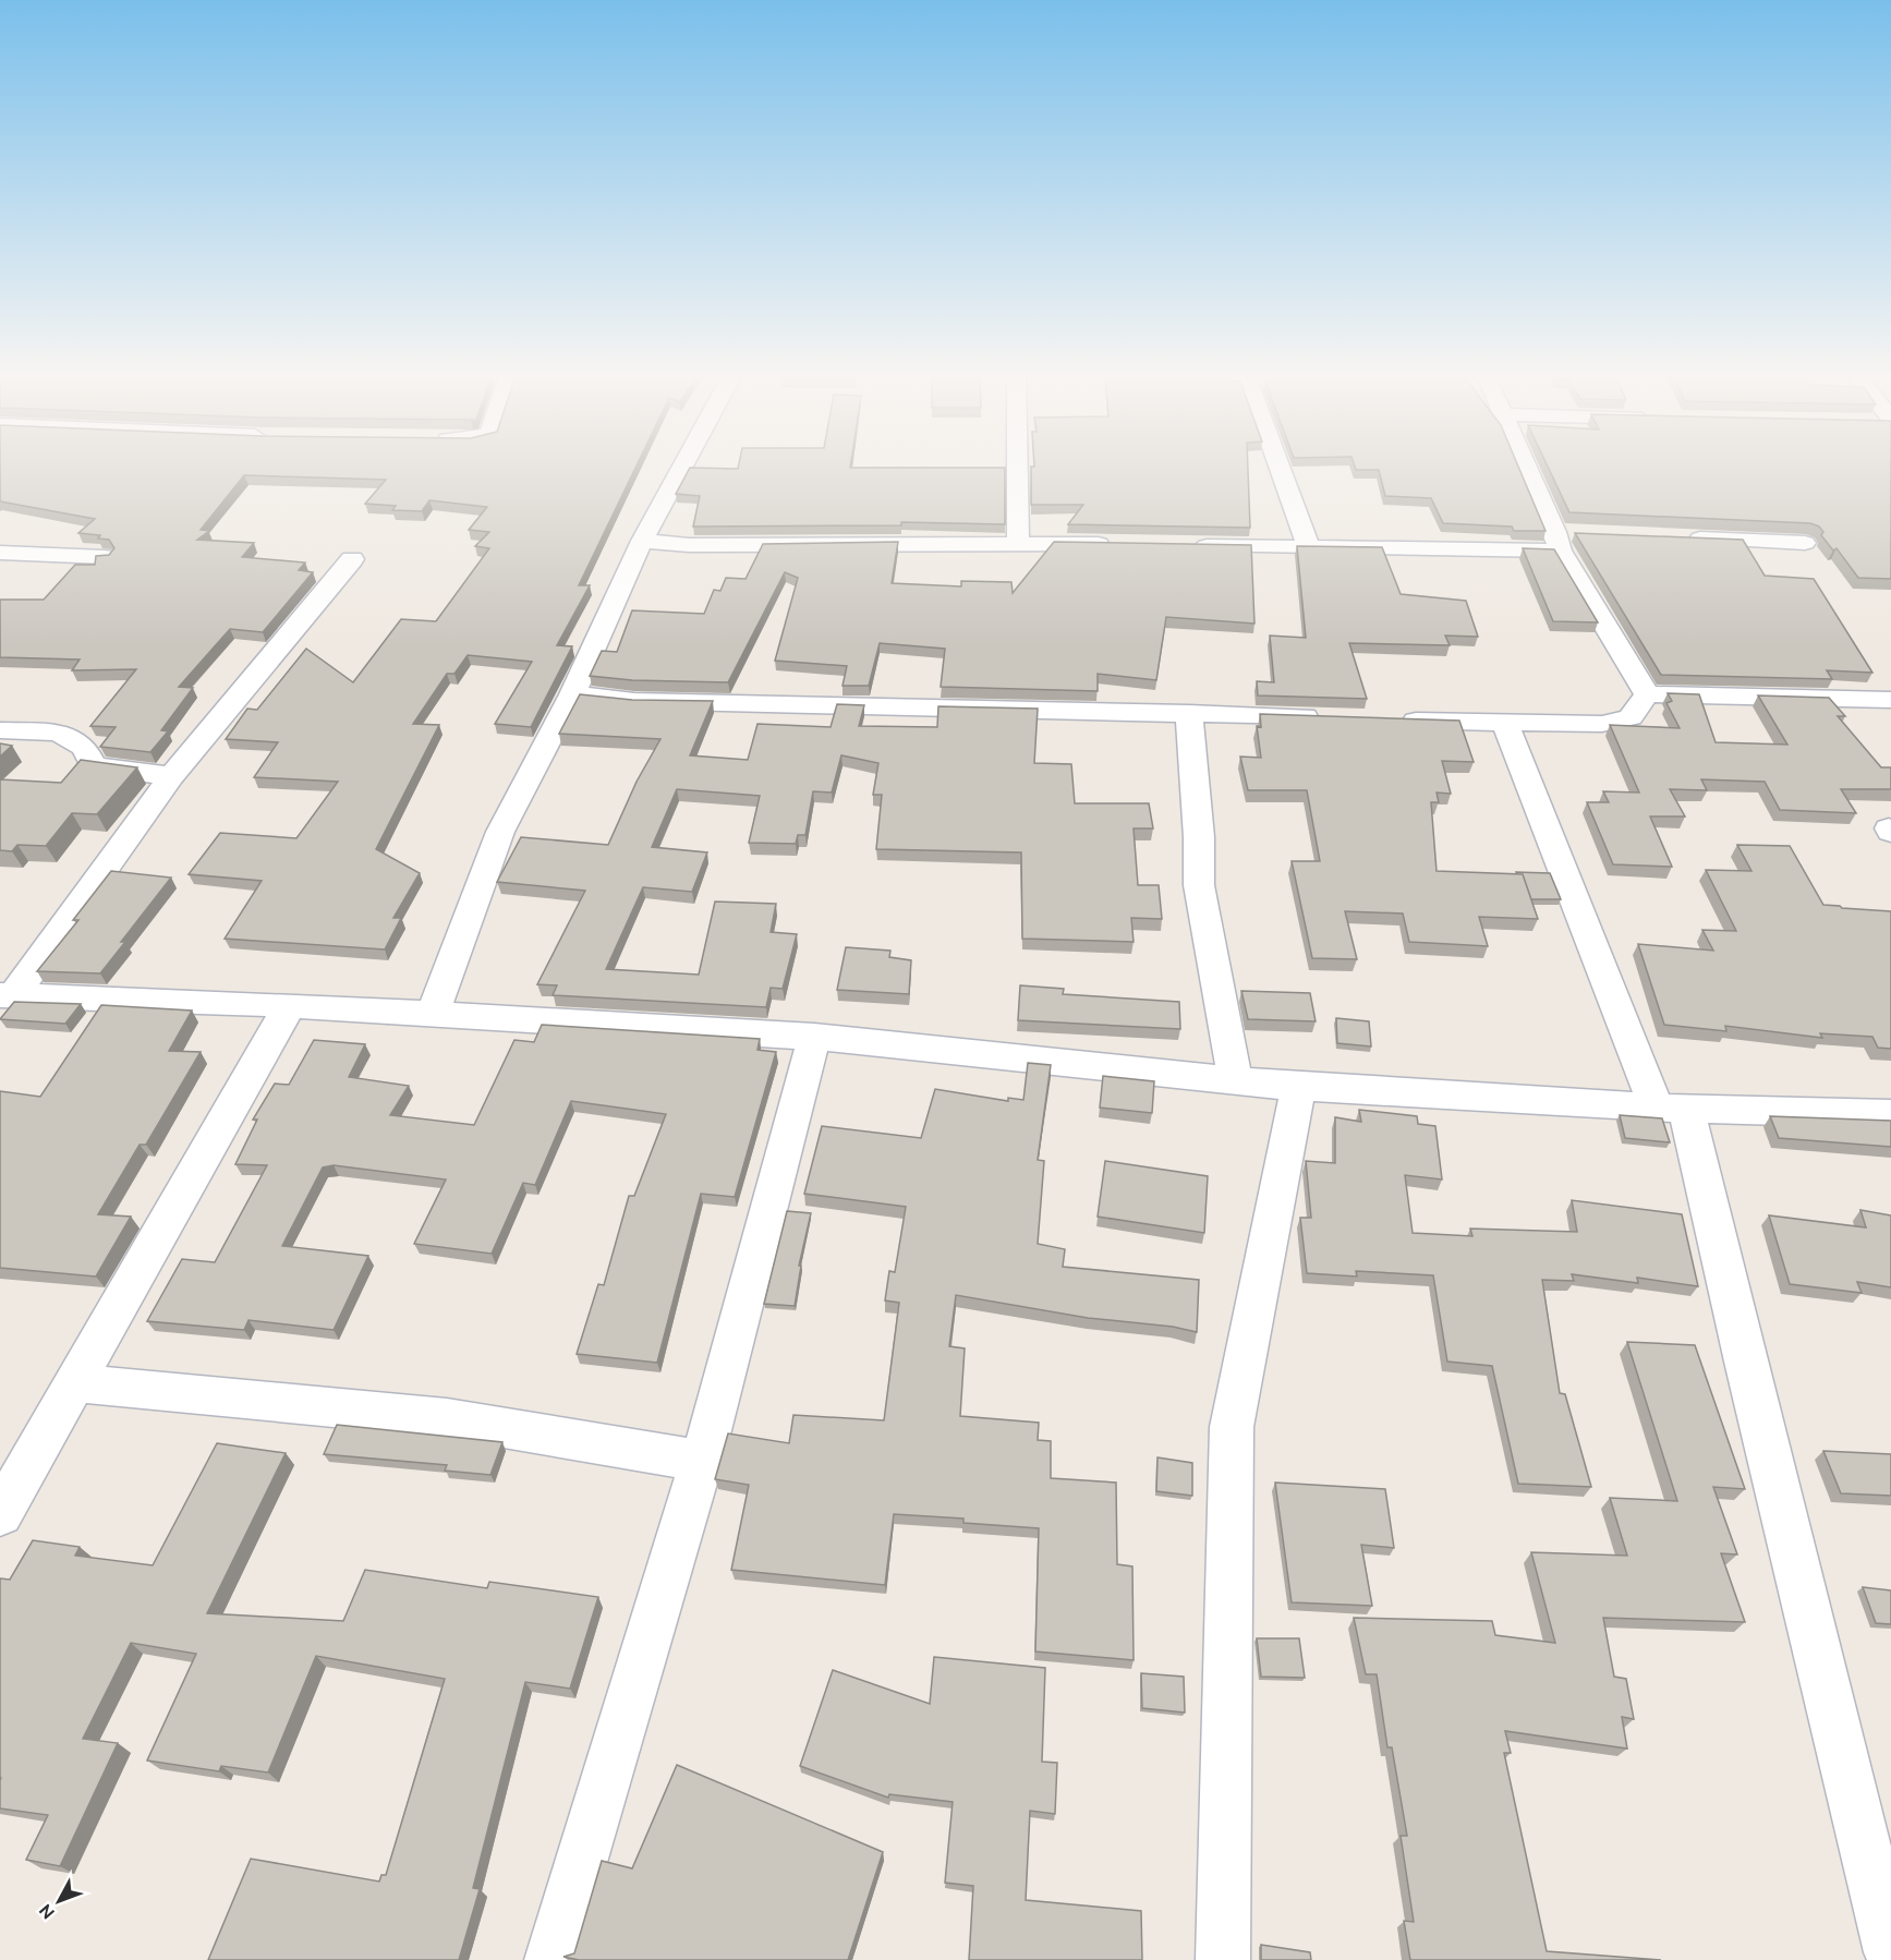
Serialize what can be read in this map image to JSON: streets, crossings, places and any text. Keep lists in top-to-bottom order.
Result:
{
  "north": "bottom left"
}
